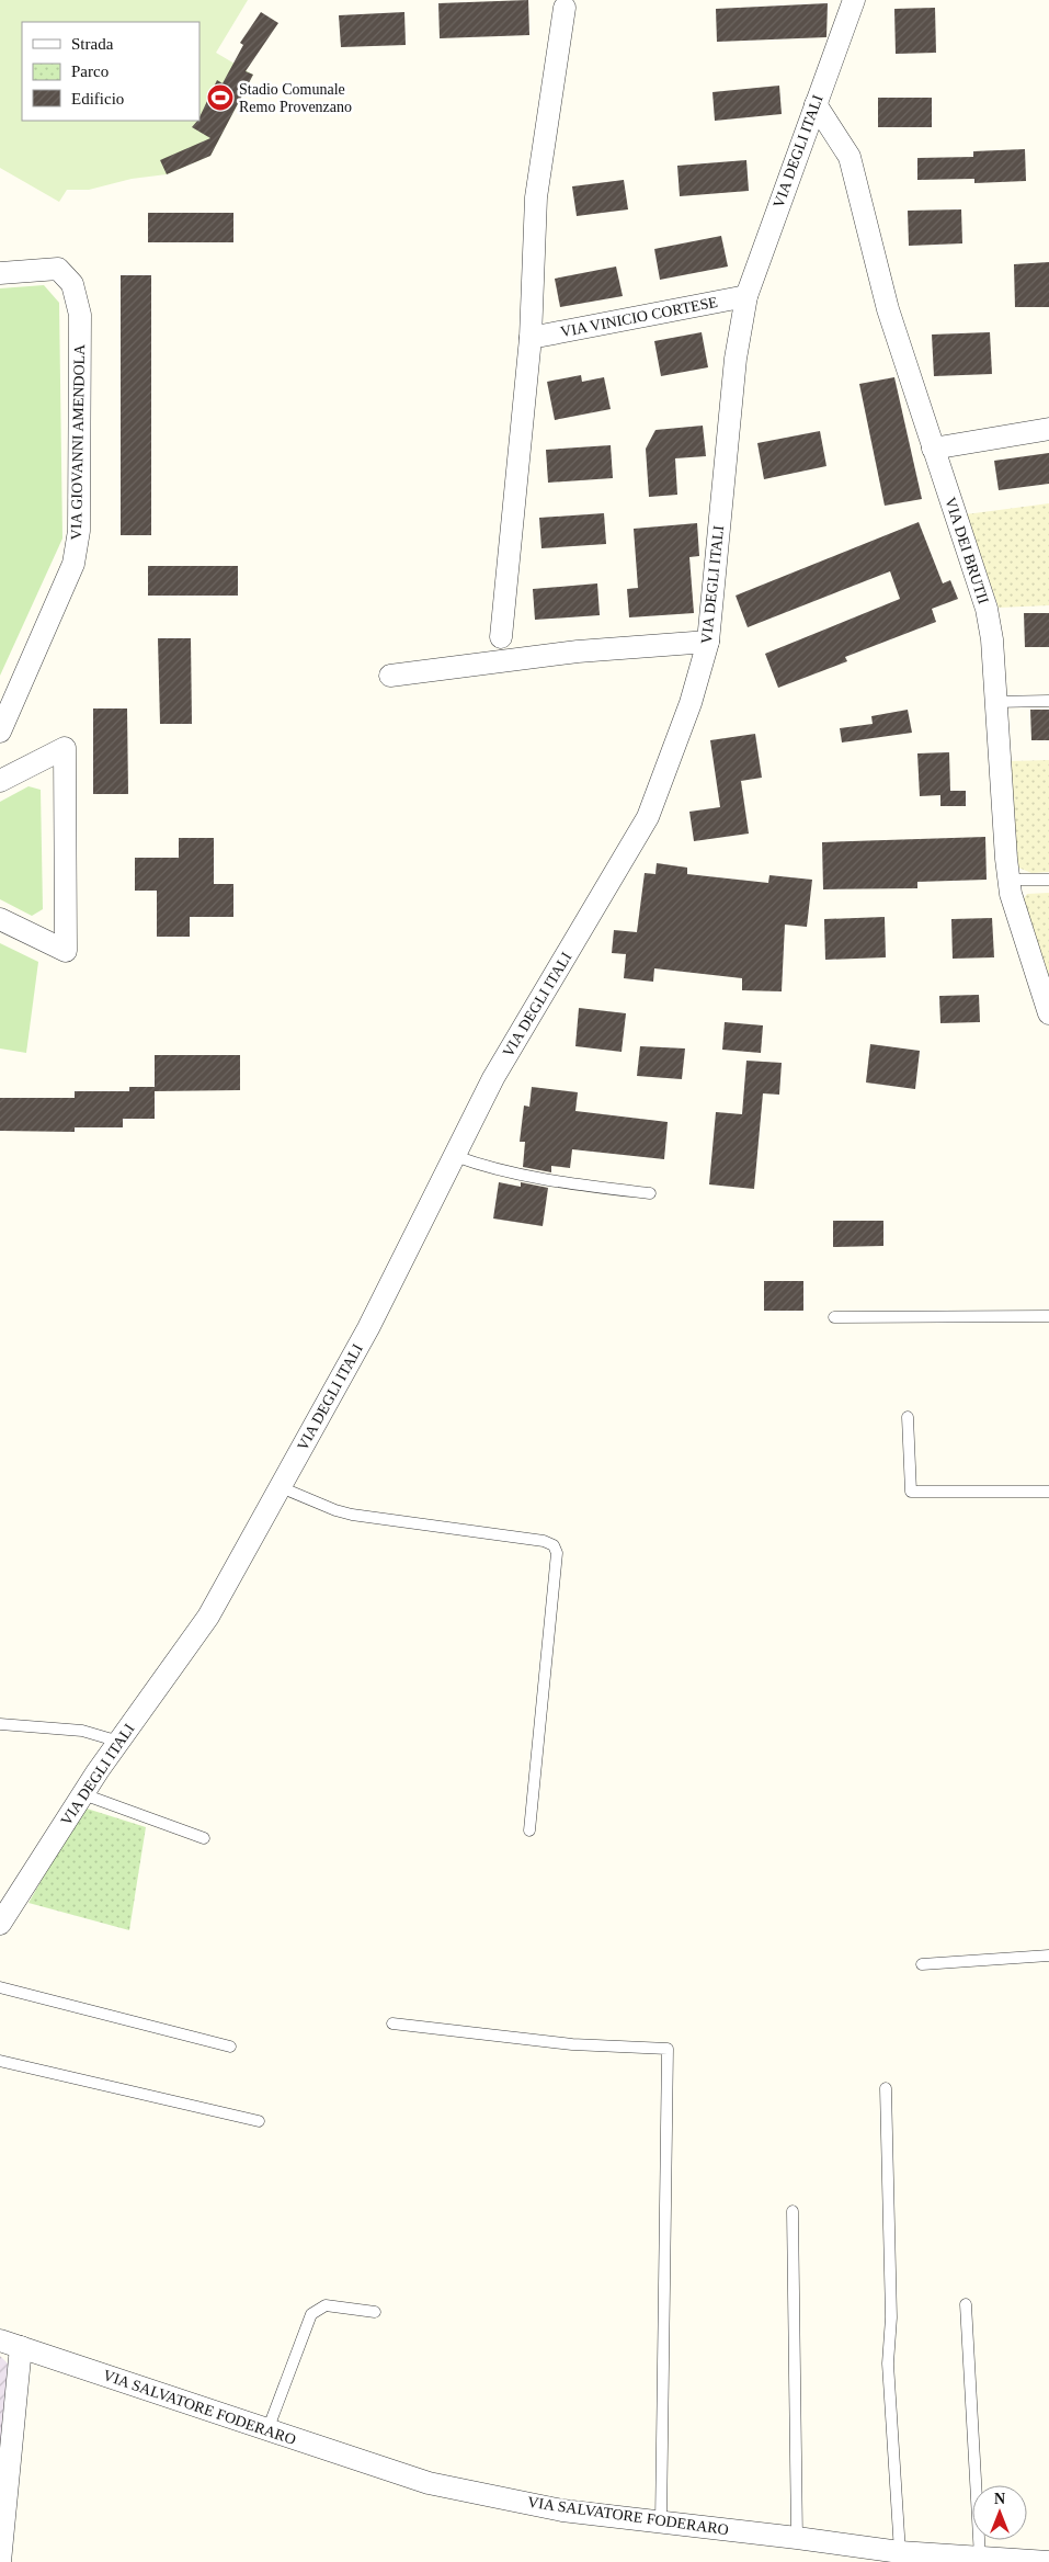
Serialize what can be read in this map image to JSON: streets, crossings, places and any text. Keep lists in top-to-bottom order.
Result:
{
  "streets": {
    "street": [
      "VIA DEGLI ITALI",
      "VIA VINICIO CORTESE",
      "VIA GIOVANNI AMENDOLA",
      "VIA DEI BRUTII",
      "VIA SALVATORE FODERARO"
    ]
  },
  "crossings": [
    ["VIA DEGLI ITALI", "VIA VINICIO CORTESE"],
    ["VIA DEGLI ITALI", "VIA DEI BRUTII"]
  ],
  "places": {
    "sports": ["Stadio Comunale Remo Provenzano"]
  },
  "legend": ["Strada", "Parco", "Edificio"],
  "north": "top"
}
